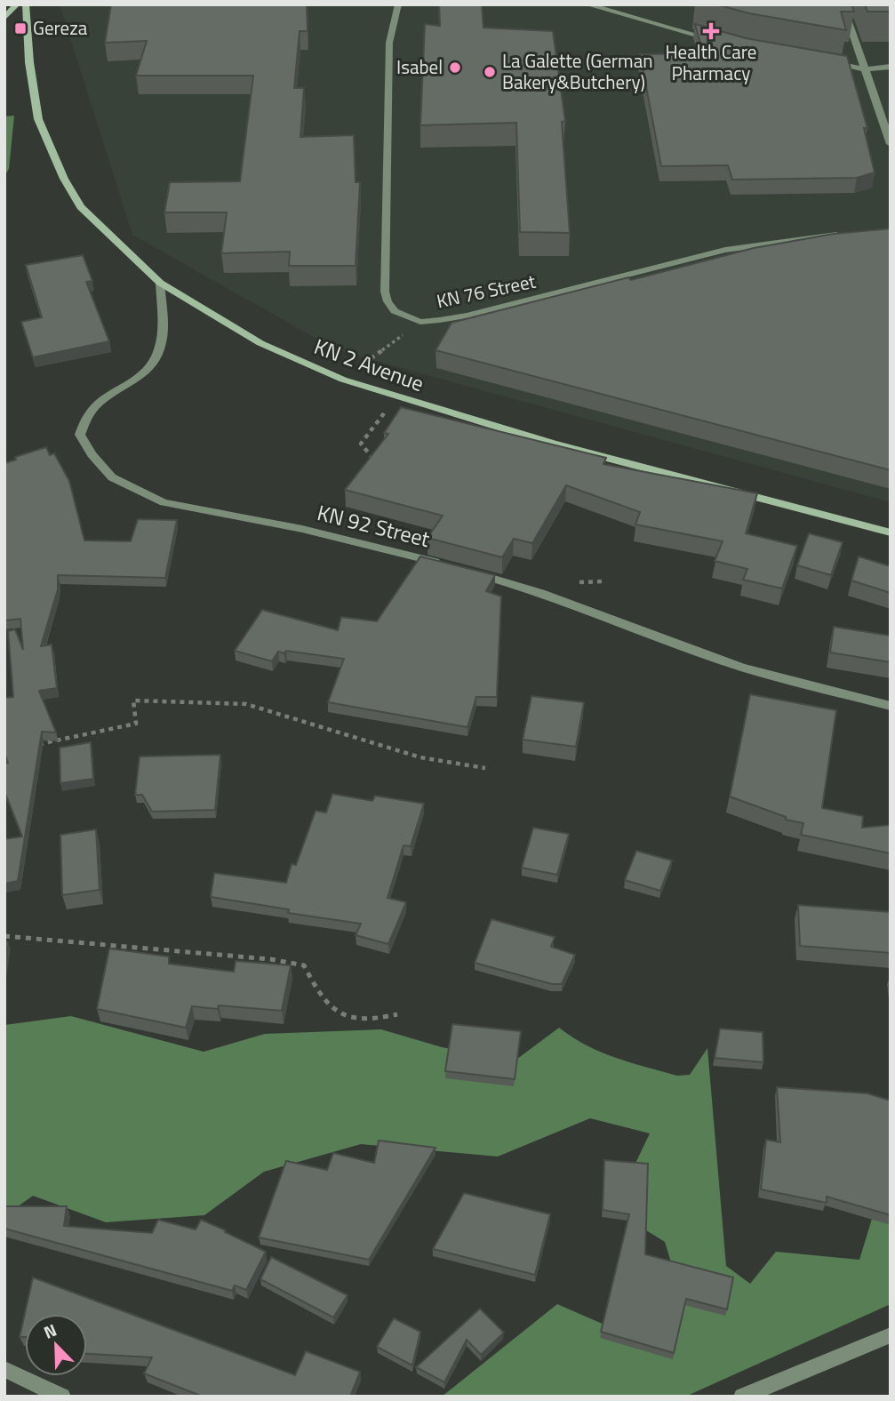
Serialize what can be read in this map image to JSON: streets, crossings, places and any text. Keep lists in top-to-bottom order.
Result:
{
  "streets": {
    "main road": ["KN 2 Avenue"],
    "street": ["KN 76 Street", "KN 92 Street"]
  },
  "crossings": [
    ["KN 2 Avenue", "KN 92 Street"]
  ],
  "places": {
    "transit": ["Gereza"],
    "health": ["Health Care Pharmacy"],
    "other": ["Isabel", "La Galette (German Bakery&Butchery)"]
  },
  "north": "top left"
}
